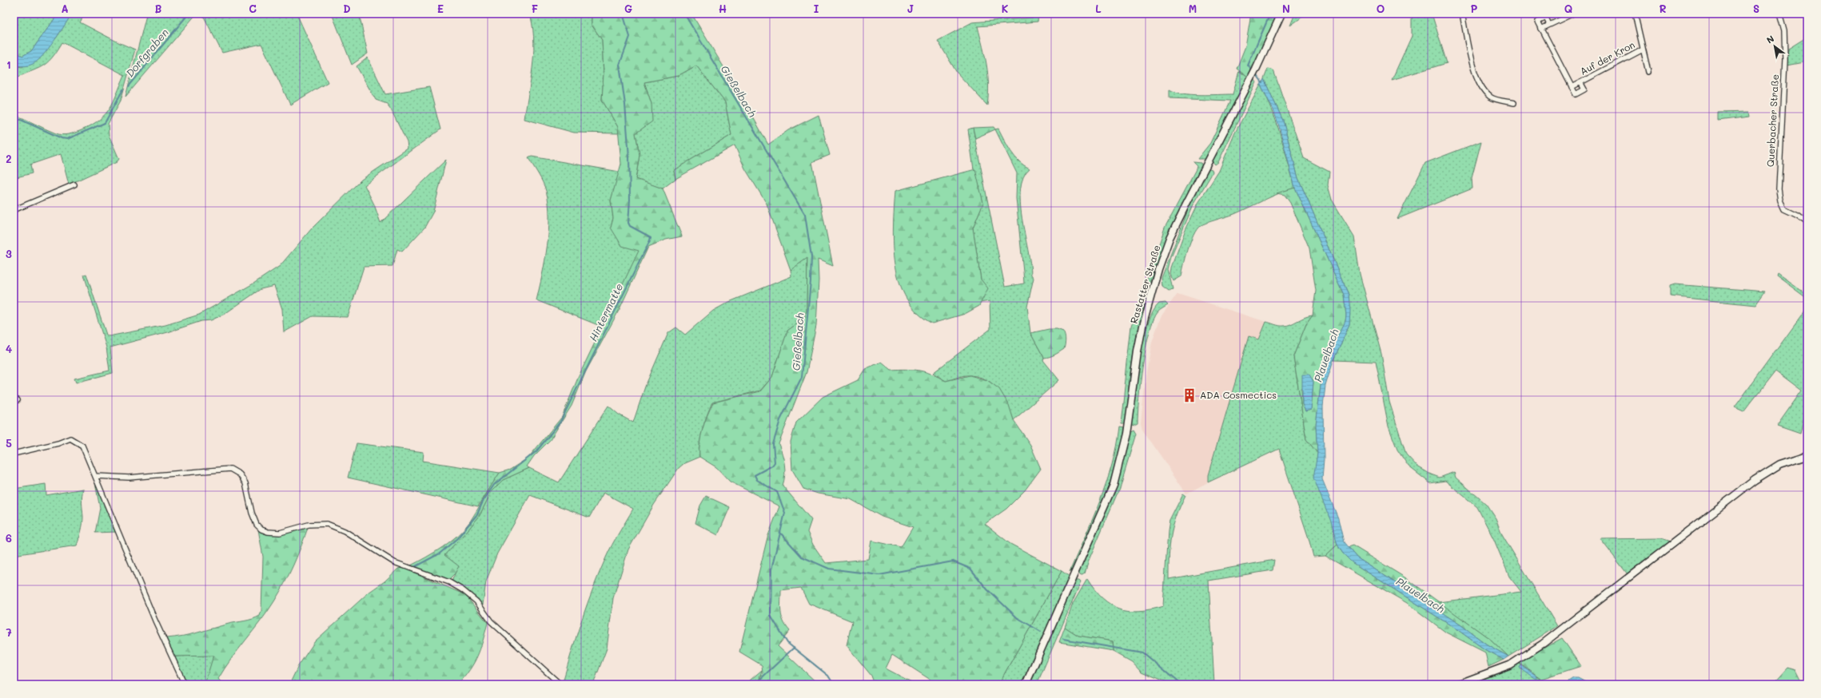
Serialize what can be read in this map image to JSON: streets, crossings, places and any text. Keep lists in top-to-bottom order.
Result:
{
  "streets": {
    "main road": ["Rastatter Straße"],
    "street": ["Auf der Kron", "Querbacher Straße"]
  },
  "water": [
    "Dorfgraben",
    "Gießelbach",
    "Hintermatte",
    "Plauelbach"
  ],
  "places": {
    "building": ["ADA Cosmectics"]
  },
  "north": "top left",
  "grid": {
    "columns": [
      "A",
      "B",
      "C",
      "D",
      "E",
      "F",
      "G",
      "H",
      "I",
      "J",
      "K",
      "L",
      "M",
      "N",
      "O",
      "P",
      "Q",
      "R",
      "S"
    ],
    "rows": [
      "1",
      "2",
      "3",
      "4",
      "5",
      "6",
      "7"
    ]
  }
}
